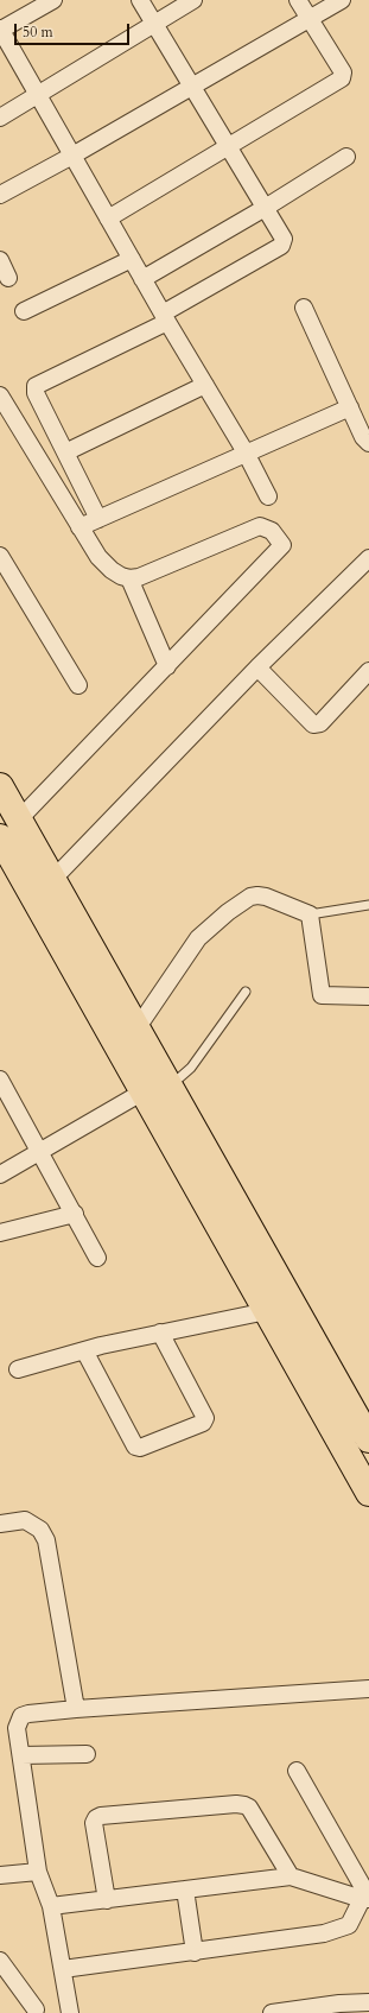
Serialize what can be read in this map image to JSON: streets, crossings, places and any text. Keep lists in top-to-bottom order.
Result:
{
  "scale_bar": "50 m"
}
